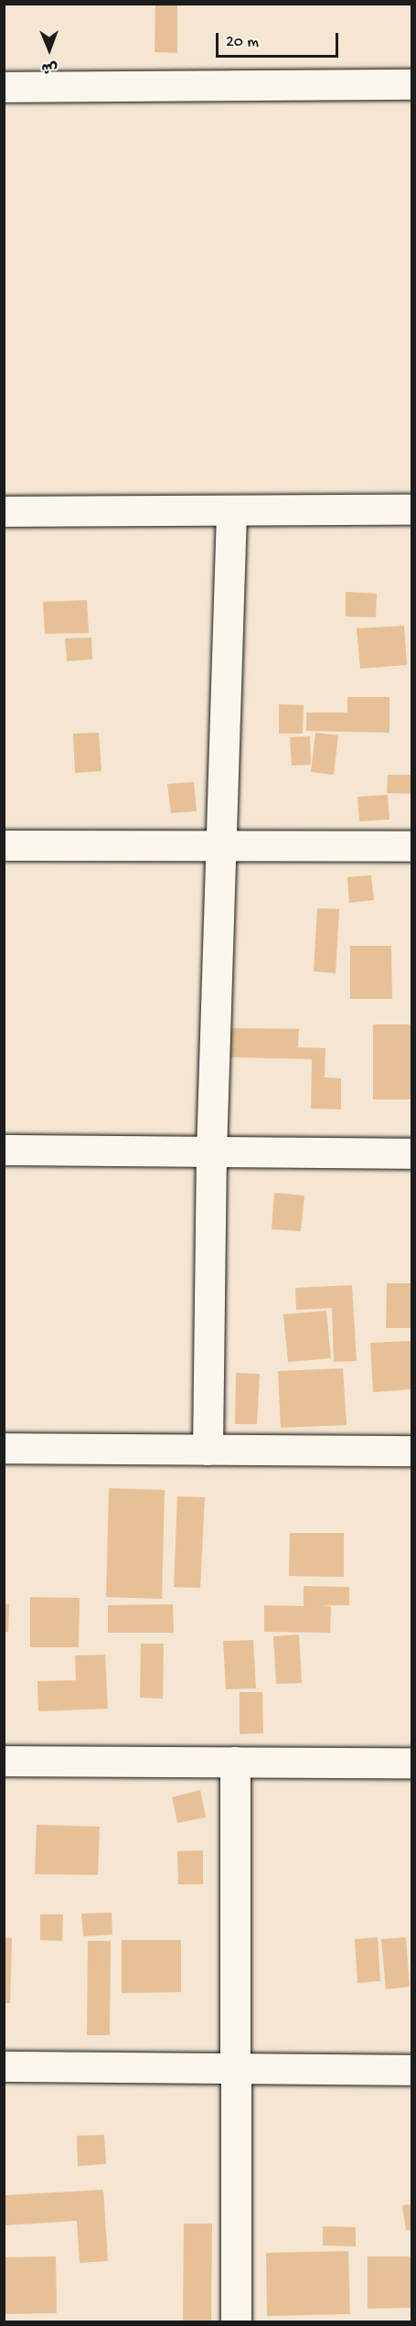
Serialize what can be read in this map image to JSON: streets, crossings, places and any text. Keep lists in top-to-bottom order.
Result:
{
  "scale_bar": "20 m",
  "north": "bottom"
}
